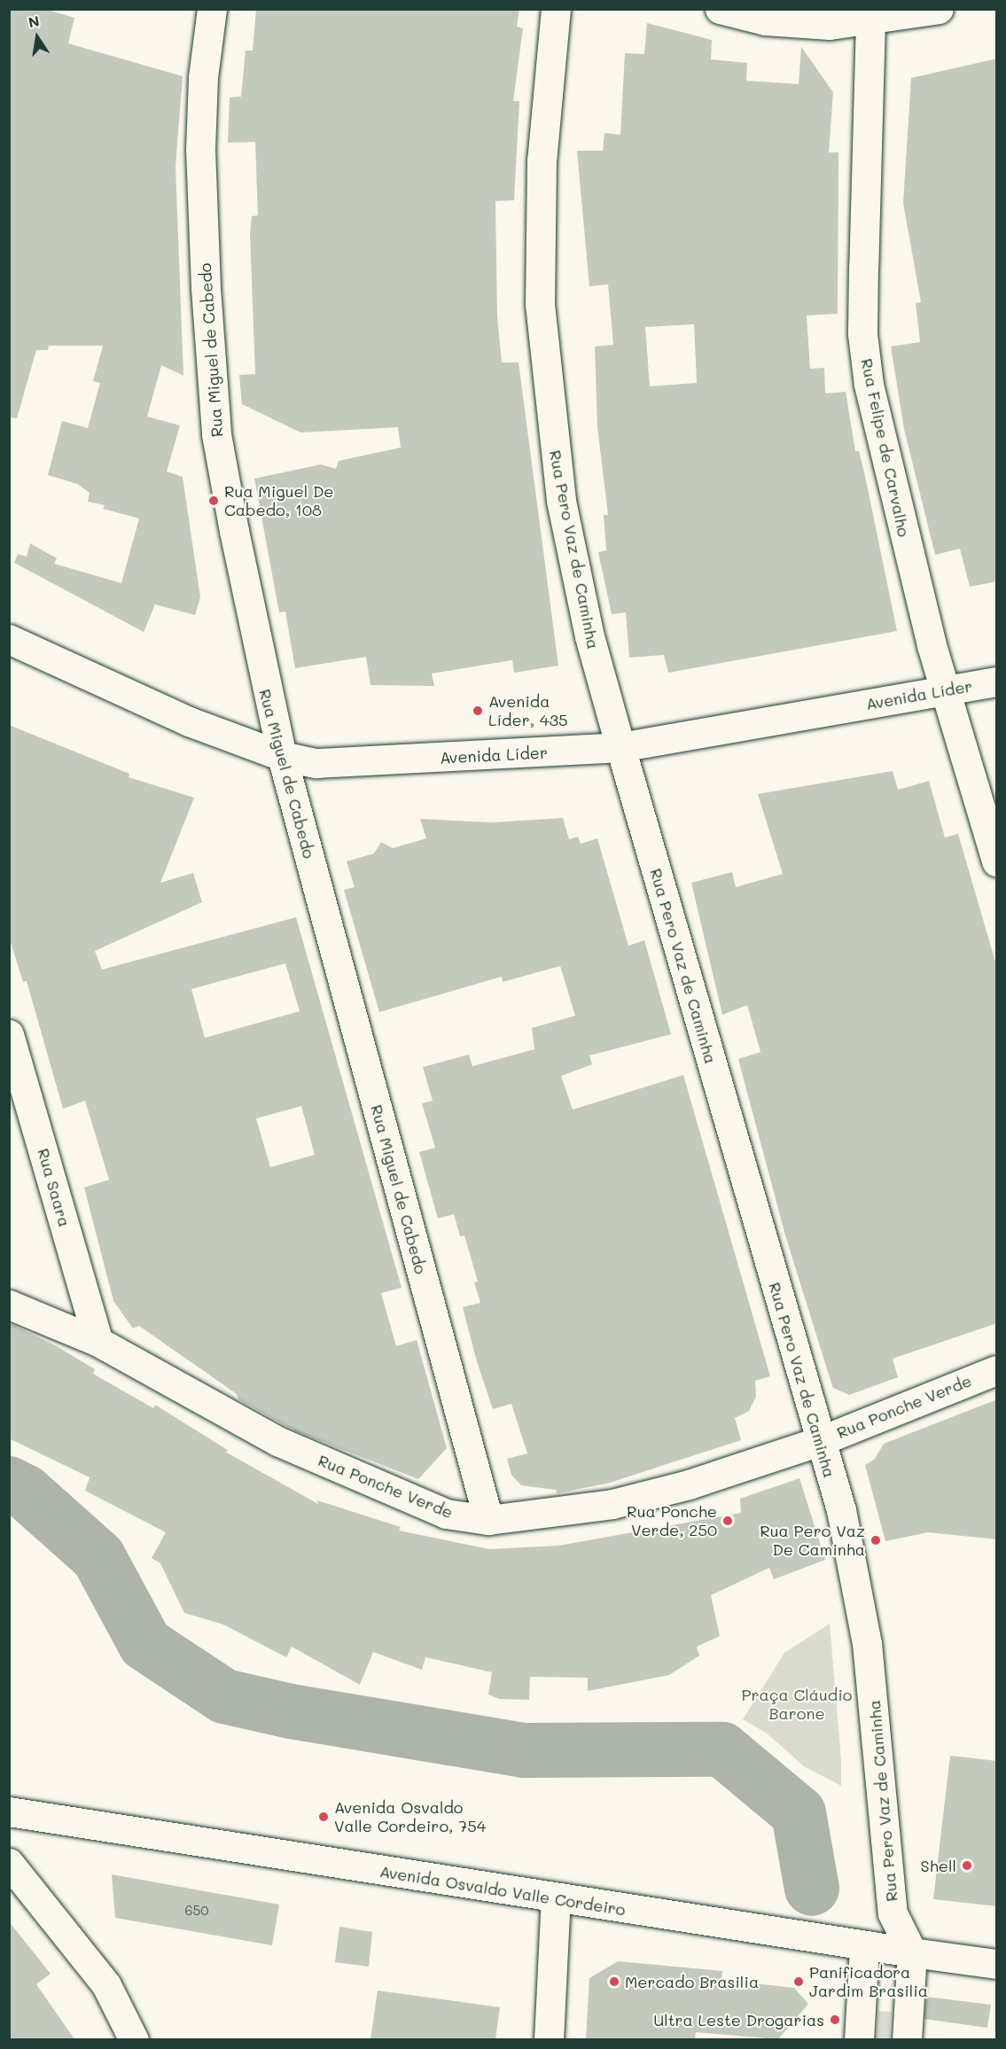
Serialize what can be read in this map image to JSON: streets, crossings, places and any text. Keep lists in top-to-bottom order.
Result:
{
  "streets": {
    "street": [
      "Rua Miguel de Cabedo",
      "Rua Felipe de Carvalho",
      "Rua Pero Vaz de Caminha",
      "Avenida Líder",
      "Rua Saara",
      "Rua Ponche Verde",
      "Avenida Osvaldo Valle Cordeiro"
    ]
  },
  "crossings": [
    ["Rua Miguel de Cabedo", "Avenida Líder"],
    ["Rua Miguel de Cabedo", "Rua Ponche Verde"],
    ["Rua Felipe de Carvalho", "Avenida Líder"],
    ["Rua Pero Vaz de Caminha", "Avenida Líder"],
    ["Rua Pero Vaz de Caminha", "Rua Ponche Verde"],
    ["Rua Pero Vaz de Caminha", "Avenida Osvaldo Valle Cordeiro"],
    ["Rua Saara", "Rua Ponche Verde"]
  ],
  "parks": ["Praça Cláudio Barone"],
  "places": [
    "Rua Miguel De Cabedo, 108",
    "Avenida Líder, 435",
    "Rua Ponche Verde, 250",
    "Rua Pero Vaz De Caminha",
    "Avenida Osvaldo Valle Cordeiro, 754",
    "Shell",
    "Mercado Brasilia",
    "Panificadora Jardim Brasilia",
    "Ultra Leste Drogarias"
  ],
  "house_numbers": ["650"],
  "north": "top"
}
